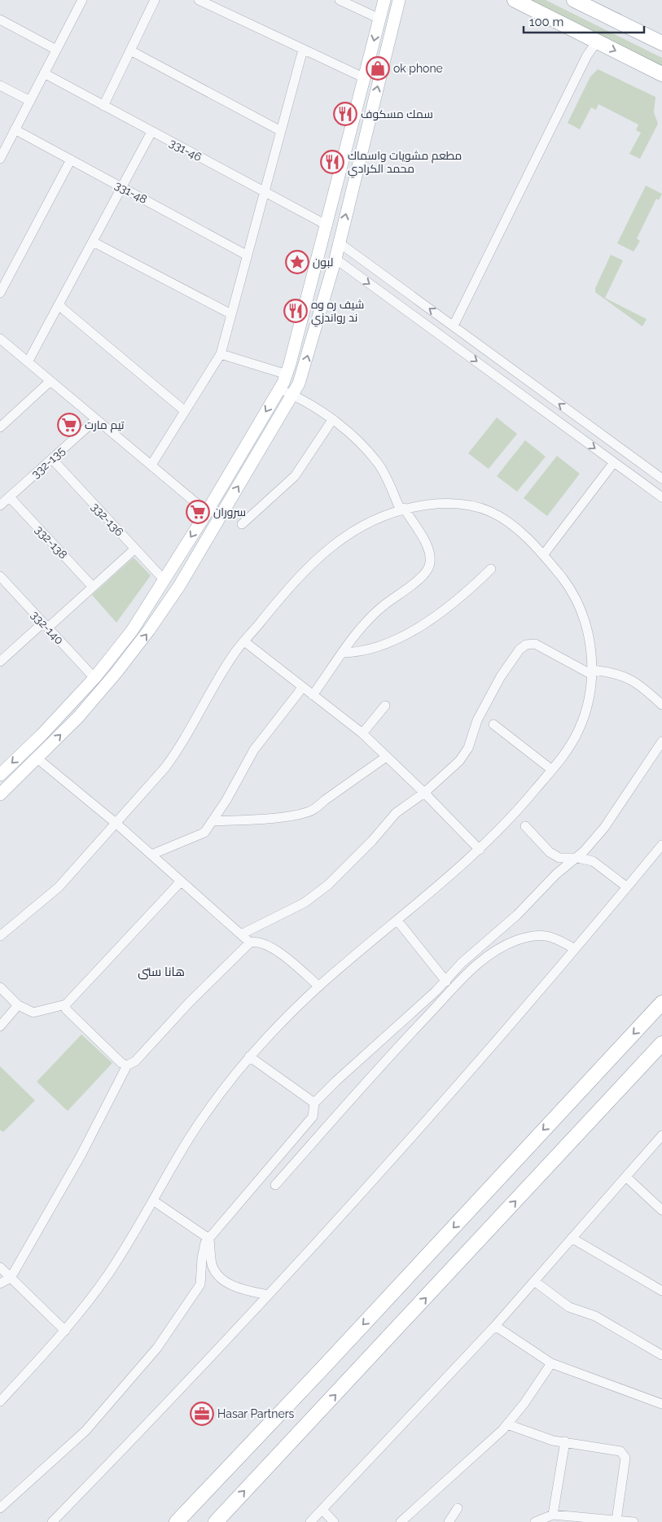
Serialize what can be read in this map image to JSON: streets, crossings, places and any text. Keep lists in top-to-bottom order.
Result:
{
  "streets": {
    "street": [
      "331-46",
      "331-48",
      "332-135",
      "332-136",
      "332-138",
      "332-140"
    ]
  },
  "crossings": [
    ["332-135", "332-136"],
    ["332-135", "332-138"]
  ],
  "districts": ["هانا ستى"],
  "places": {
    "shop": ["ok phone"],
    "restaurant": ["سمك مسكوف", "مطعم مشويات واسماك محمد الكرادي", "شيف ره وه ند رواندزي"],
    "place": ["لبون"],
    "supermarket": ["تيم مارت", "سروران"],
    "office": ["Hasar Partners"]
  },
  "scale_bar": "100 m"
}
